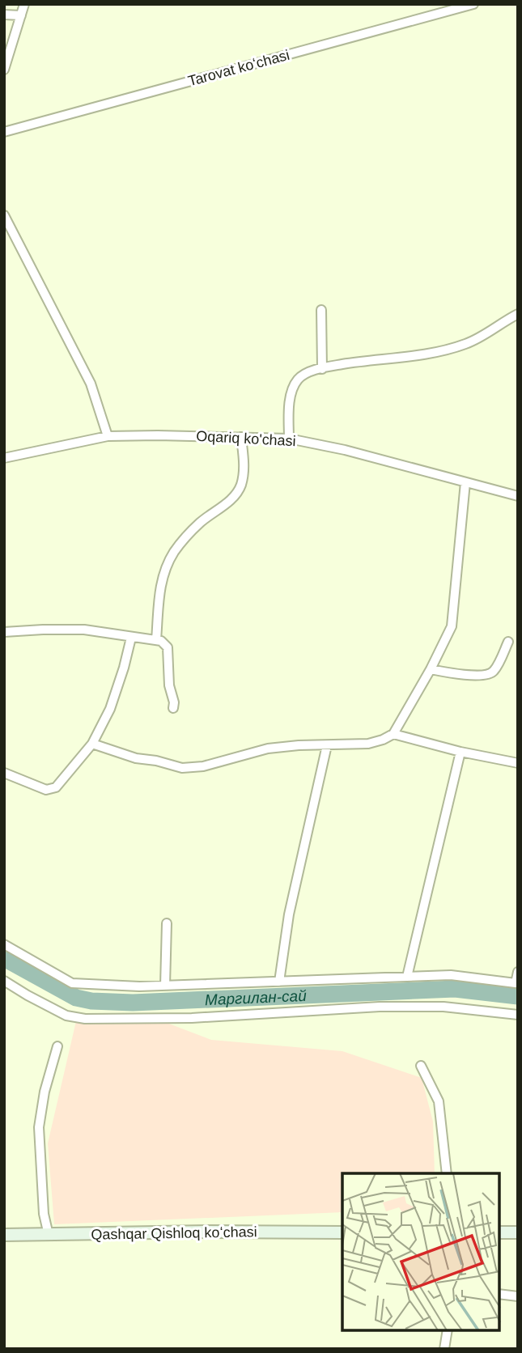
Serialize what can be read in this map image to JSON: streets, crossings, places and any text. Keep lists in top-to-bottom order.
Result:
{
  "streets": {
    "main road": ["Qashqar Qishloq koʻchasi"],
    "street": ["Tarovat koʻchasi", "Oqariq ko'chasi"]
  },
  "water": ["Маргилан-сай"]
}
